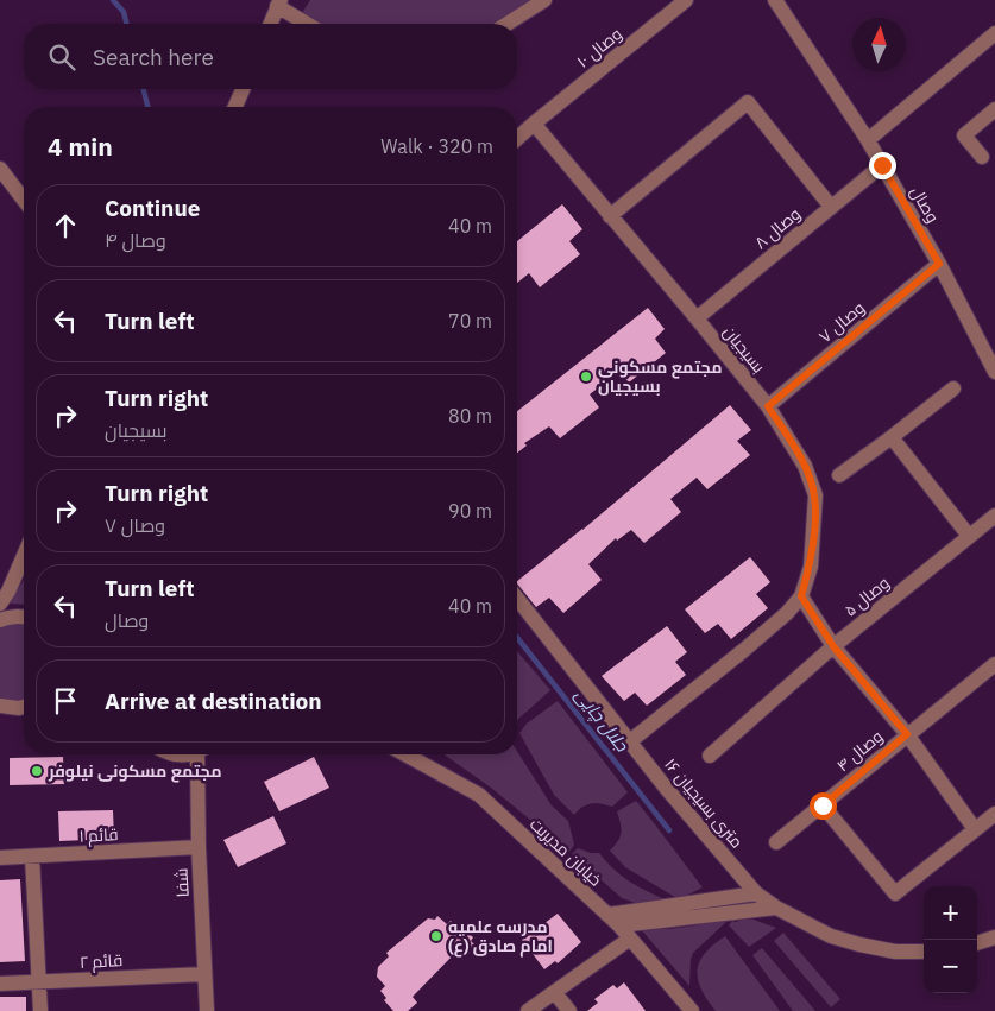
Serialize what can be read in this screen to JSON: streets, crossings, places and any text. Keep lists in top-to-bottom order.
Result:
{
  "streets": {
    "street": [
      "وصال ۱۰",
      "وصال",
      "وصال ۸",
      "وصال ۷",
      "بسیجیان",
      "وصال ۵",
      "وصال ۴",
      "۱۶ متری بسیجیان",
      "قائم ۱",
      "خیابان مدیریت",
      "شفا",
      "قائم ۲"
    ]
  },
  "crossings": [
    ["وصال ۱۰", "بسیجیان"],
    ["وصال", "وصال ۸"],
    ["وصال", "وصال ۷"],
    ["وصال ۸", "بسیجیان"],
    ["وصال ۷", "بسیجیان"],
    ["بسیجیان", "۱۶ متری بسیجیان"],
    ["قائم ۱", "شفا"],
    ["شفا", "قائم ۲"]
  ],
  "water": ["جلال چایی"],
  "places": ["مجتمع مسکونی بسیجیان", "مجتمع مسکونی نیلوفر", "مدرسه علمیه امام صادق (ع)"],
  "north": "top",
  "page": {
    "search": "Search here",
    "heading": ["4 min", "Walk · 320 m"],
    "list": [
      ["Continue", "وصال ۴", "40 m"],
      ["Turn left", "70 m"],
      ["Turn right", "بسیجیان", "80 m"],
      ["Turn right", "وصال ۷", "90 m"],
      ["Turn left", "وصال", "40 m"],
      "Arrive at destination"
    ],
    "map_buttons": ["+", "−"]
  }
}
